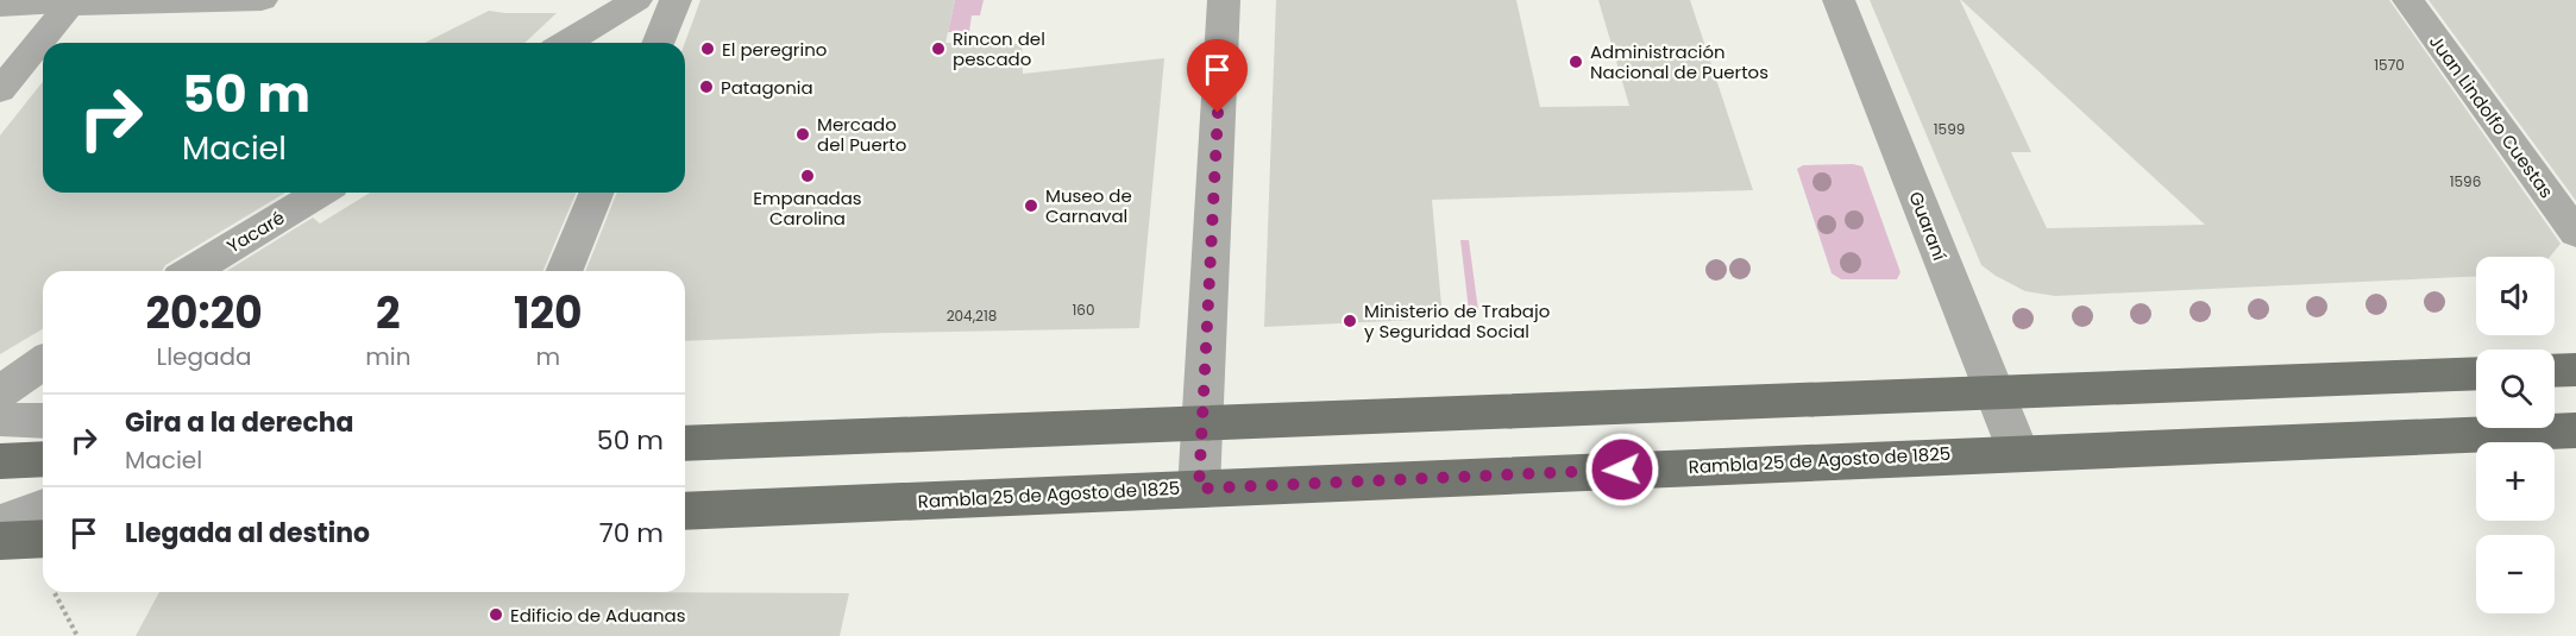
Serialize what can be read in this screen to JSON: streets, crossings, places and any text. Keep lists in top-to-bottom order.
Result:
{
  "streets": {
    "main road": ["Rambla 25 de Agosto de 1825"],
    "street": ["Juan Lindolfo Cuestas", "Guaraní", "Yacaré"]
  },
  "crossings": [
    ["Guaraní", "Rambla 25 de Agosto de 1825"]
  ],
  "places": [
    "El peregrino",
    "Rincon del pescado",
    "Administración Nacional de Puertos",
    "Patagonia",
    "Mercado del Puerto",
    "Empanadas Carolina",
    "Museo de Carnaval",
    "Ministerio de Trabajo y Seguridad Social",
    "Edificio de Aduanas"
  ],
  "house_numbers": [
    "1570",
    "1599",
    "1596",
    "160",
    "204,218"
  ],
  "page": {
    "turn": ["50 m", "Maciel"],
    "map_buttons": ["+", "−"],
    "eta": [
      "20:20",
      "Llegada",
      "2",
      "min",
      "120",
      "m"
    ],
    "list": [
      {
        "name": "Gira a la derecha",
        "note": "Maciel",
        "value": "50 m"
      },
      {
        "name": "Llegada al destino",
        "value": "70 m"
      }
    ]
  }
}
